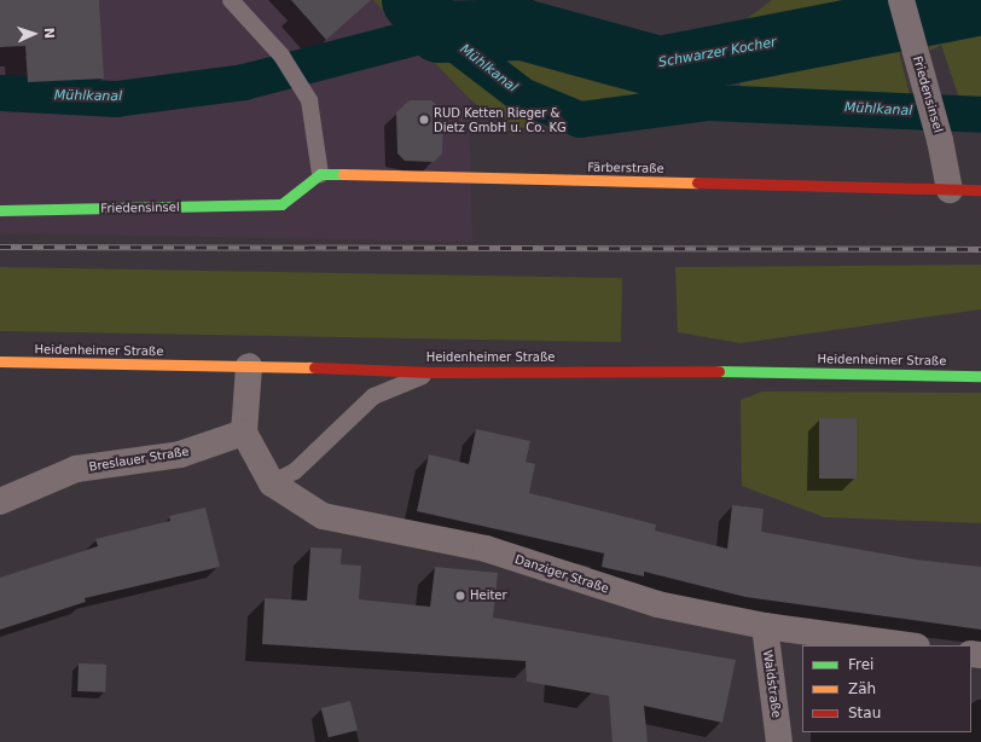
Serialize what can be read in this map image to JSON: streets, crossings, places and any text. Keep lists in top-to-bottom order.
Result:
{
  "streets": {
    "street": [
      "Friedensinsel",
      "Färberstraße",
      "Heidenheimer Straße",
      "Breslauer Straße",
      "Danziger Straße",
      "Waldstraße"
    ]
  },
  "crossings": [
    ["Friedensinsel", "Färberstraße"],
    ["Breslauer Straße", "Danziger Straße"],
    ["Danziger Straße", "Waldstraße"]
  ],
  "water": ["Schwarzer Kocher", "Mühlkanal"],
  "places": ["RUD Ketten Rieger & Dietz GmbH u. Co. KG", "Heiter"],
  "legend": ["Frei", "Zäh", "Stau"],
  "north": "right"
}
